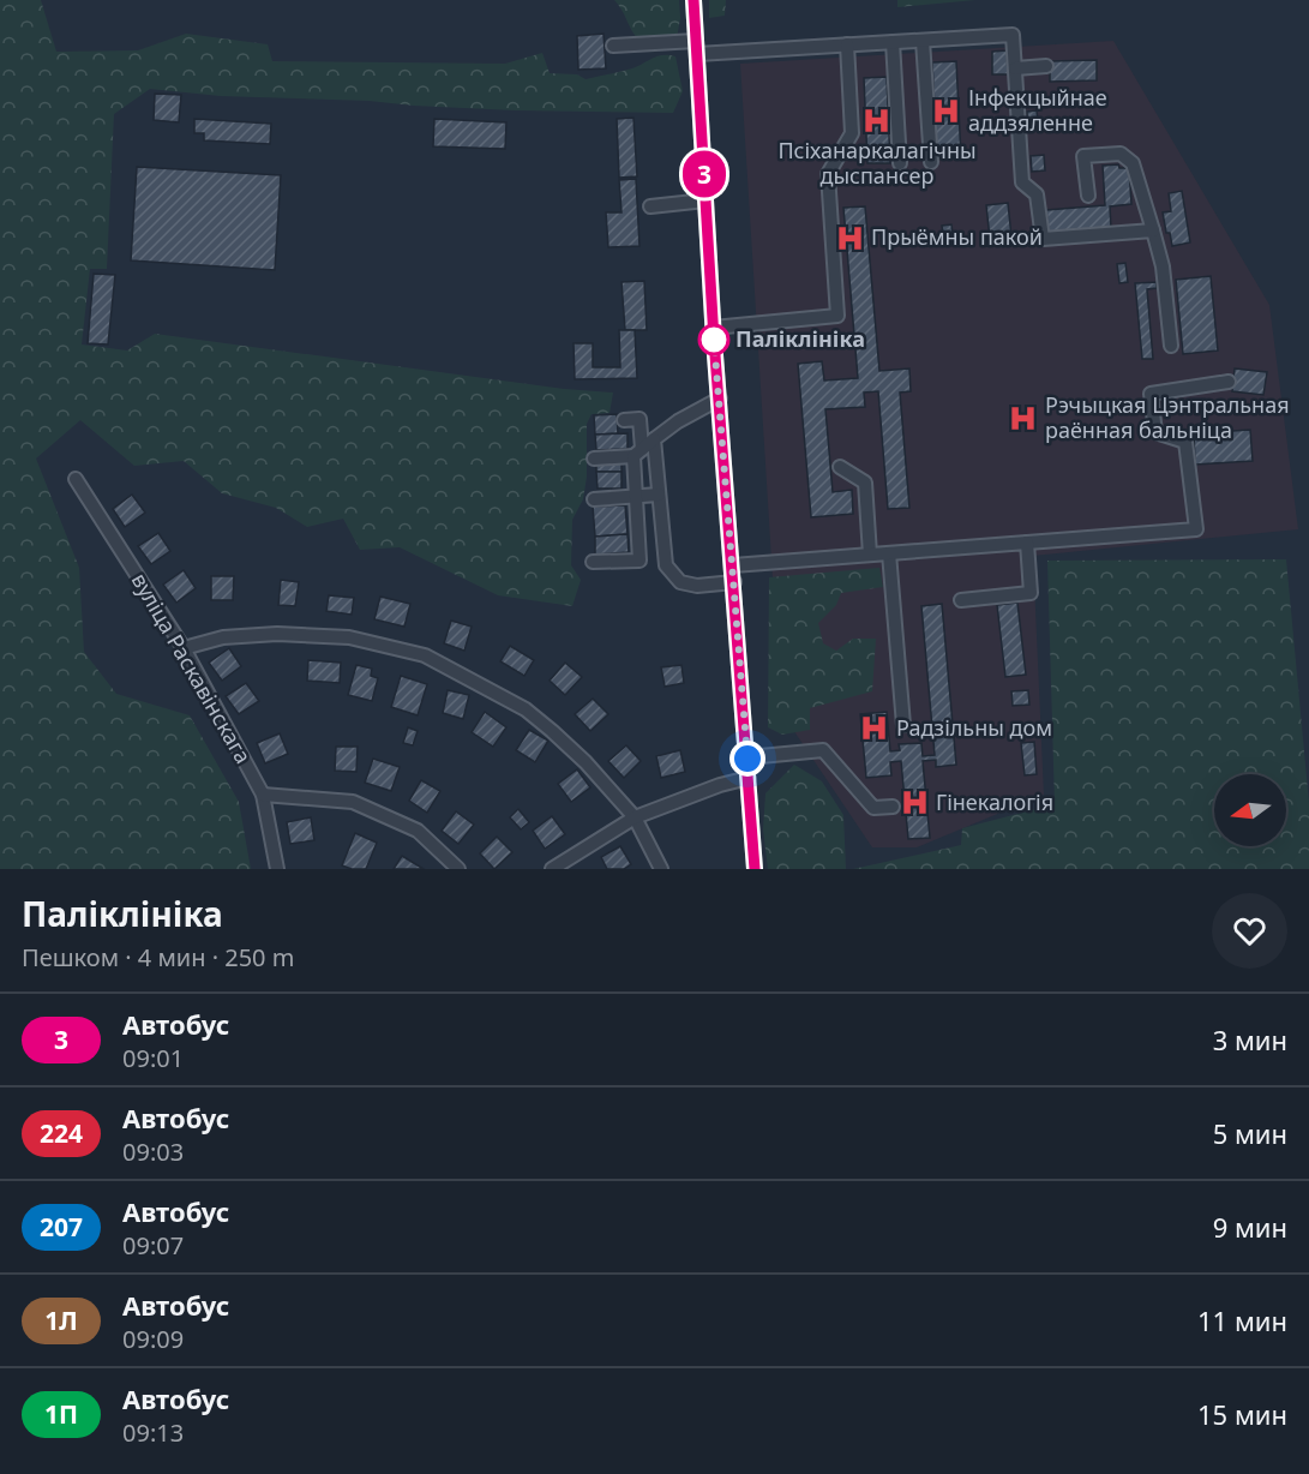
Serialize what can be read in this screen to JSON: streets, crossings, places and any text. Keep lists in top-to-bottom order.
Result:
{
  "streets": {
    "street": ["вуліца Раскавінскага"]
  },
  "places": {
    "hospital": [
      "Інфекцыйнае аддзяленне",
      "Псіханаркалагічны дыспансер",
      "Прыёмны пакой",
      "Рэчыцкая Цэнтральная раённая бальніца",
      "Радзільны дом",
      "Гінекалогія"
    ],
    "other": ["Паліклініка"]
  },
  "lines": ["bus line 3"],
  "north": "left",
  "page": {
    "on_map": "3",
    "heading": ["Паліклініка", "Пешком · 4 мин · 250 m"],
    "list": [
      {
        "mark": "3",
        "name": "Автобус",
        "note": "09:01",
        "value": "3 мин"
      },
      {
        "mark": "224",
        "name": "Автобус",
        "note": "09:03",
        "value": "5 мин"
      },
      {
        "mark": "207",
        "name": "Автобус",
        "note": "09:07",
        "value": "9 мин"
      },
      {
        "mark": "1Л",
        "name": "Автобус",
        "note": "09:09",
        "value": "11 мин"
      },
      {
        "mark": "1П",
        "name": "Автобус",
        "note": "09:13",
        "value": "15 мин"
      }
    ]
  }
}
